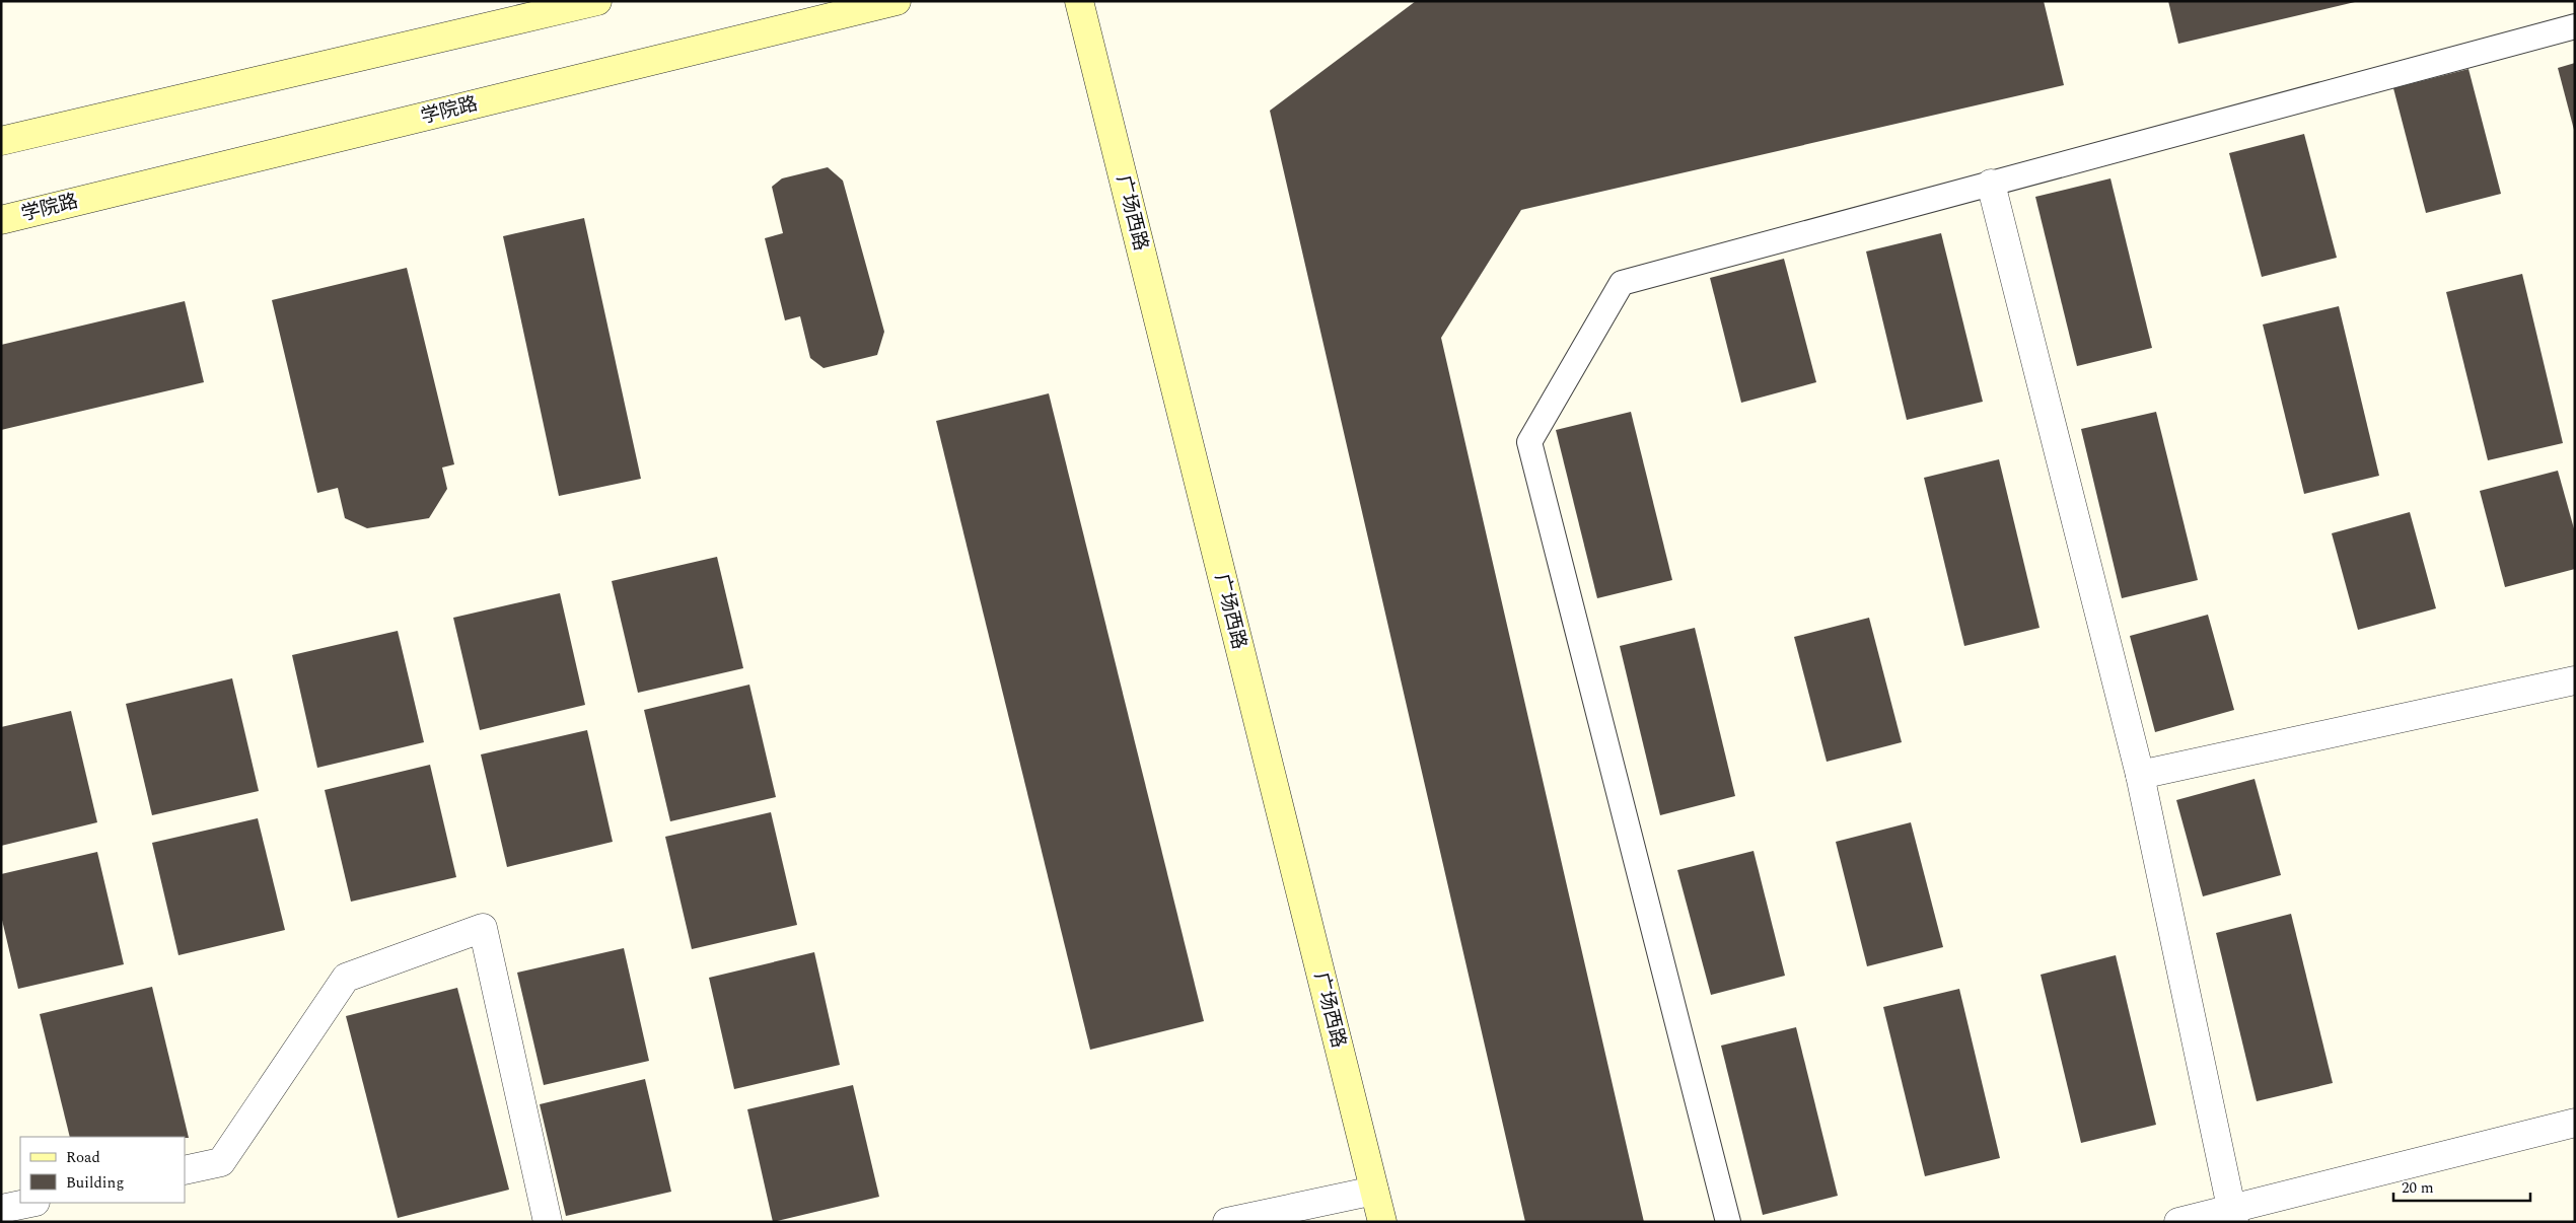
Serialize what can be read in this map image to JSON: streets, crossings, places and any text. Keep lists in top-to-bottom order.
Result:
{
  "streets": {
    "main road": ["学院路", "广场西路"]
  },
  "legend": ["Road", "Building"],
  "scale_bar": "20 m"
}
